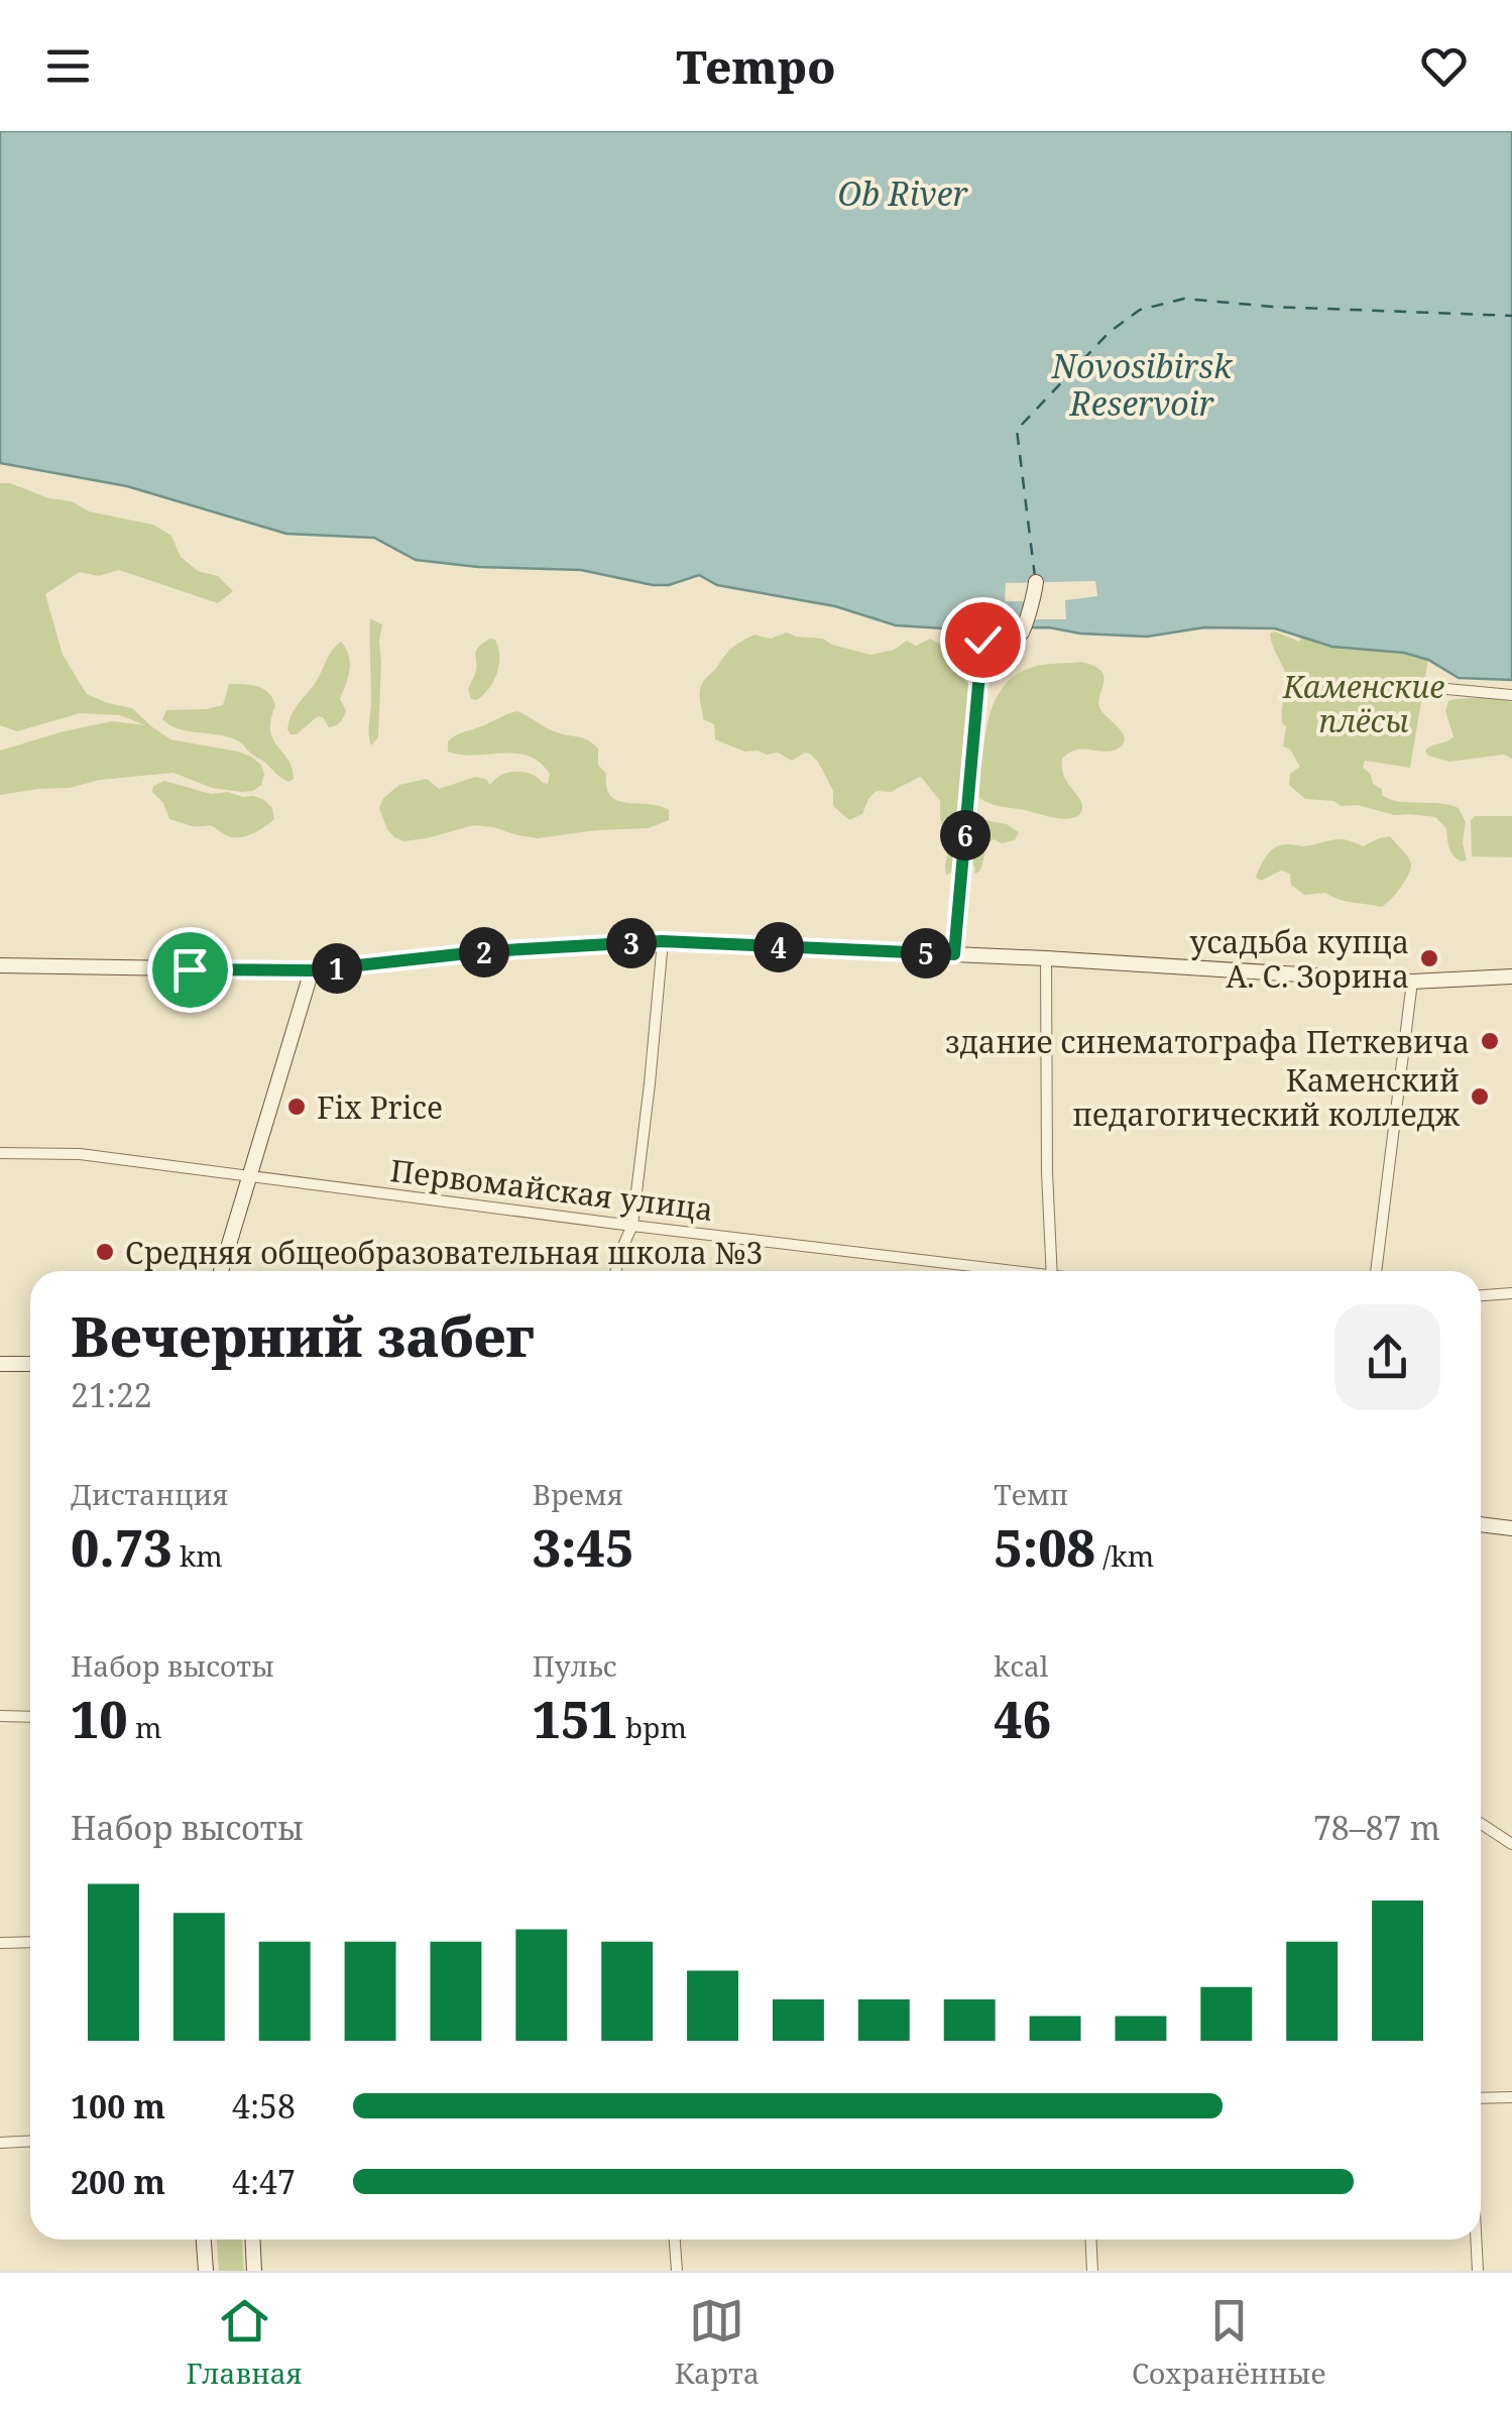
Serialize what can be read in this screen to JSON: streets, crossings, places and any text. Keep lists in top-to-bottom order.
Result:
{
  "streets": {
    "street": ["Первомайская улица"]
  },
  "water": ["Ob River", "Novosibirsk Reservoir"],
  "parks": ["Каменские плёсы"],
  "places": [
    "усадьба купца А. С. Зорина",
    "здание синематографа Петкевича",
    "Каменский педагогический колледж",
    "Fix Price",
    "Средняя общеобразовательная школа №3"
  ],
  "page": {
    "header": "Tempo",
    "pins": [
      "6",
      "3",
      "4",
      "2",
      "5",
      "1"
    ],
    "heading": ["Вечерний забег", "21:22"],
    "stats": [
      ["Дистанция", "0.73 km"],
      ["Время", "3:45"],
      ["Темп", "5:08 /km"],
      ["Набор высоты", "10 m"],
      ["Пульс", "151 bpm"],
      ["kcal", "46"]
    ],
    "chart": ["Набор высоты", "78–87 m"],
    "list": [
      {
        "name": "100 m",
        "note": "4:58"
      },
      {
        "name": "200 m",
        "note": "4:47"
      }
    ],
    "tabs": ["Главная", "Карта", "Сохранённые"]
  }
}
